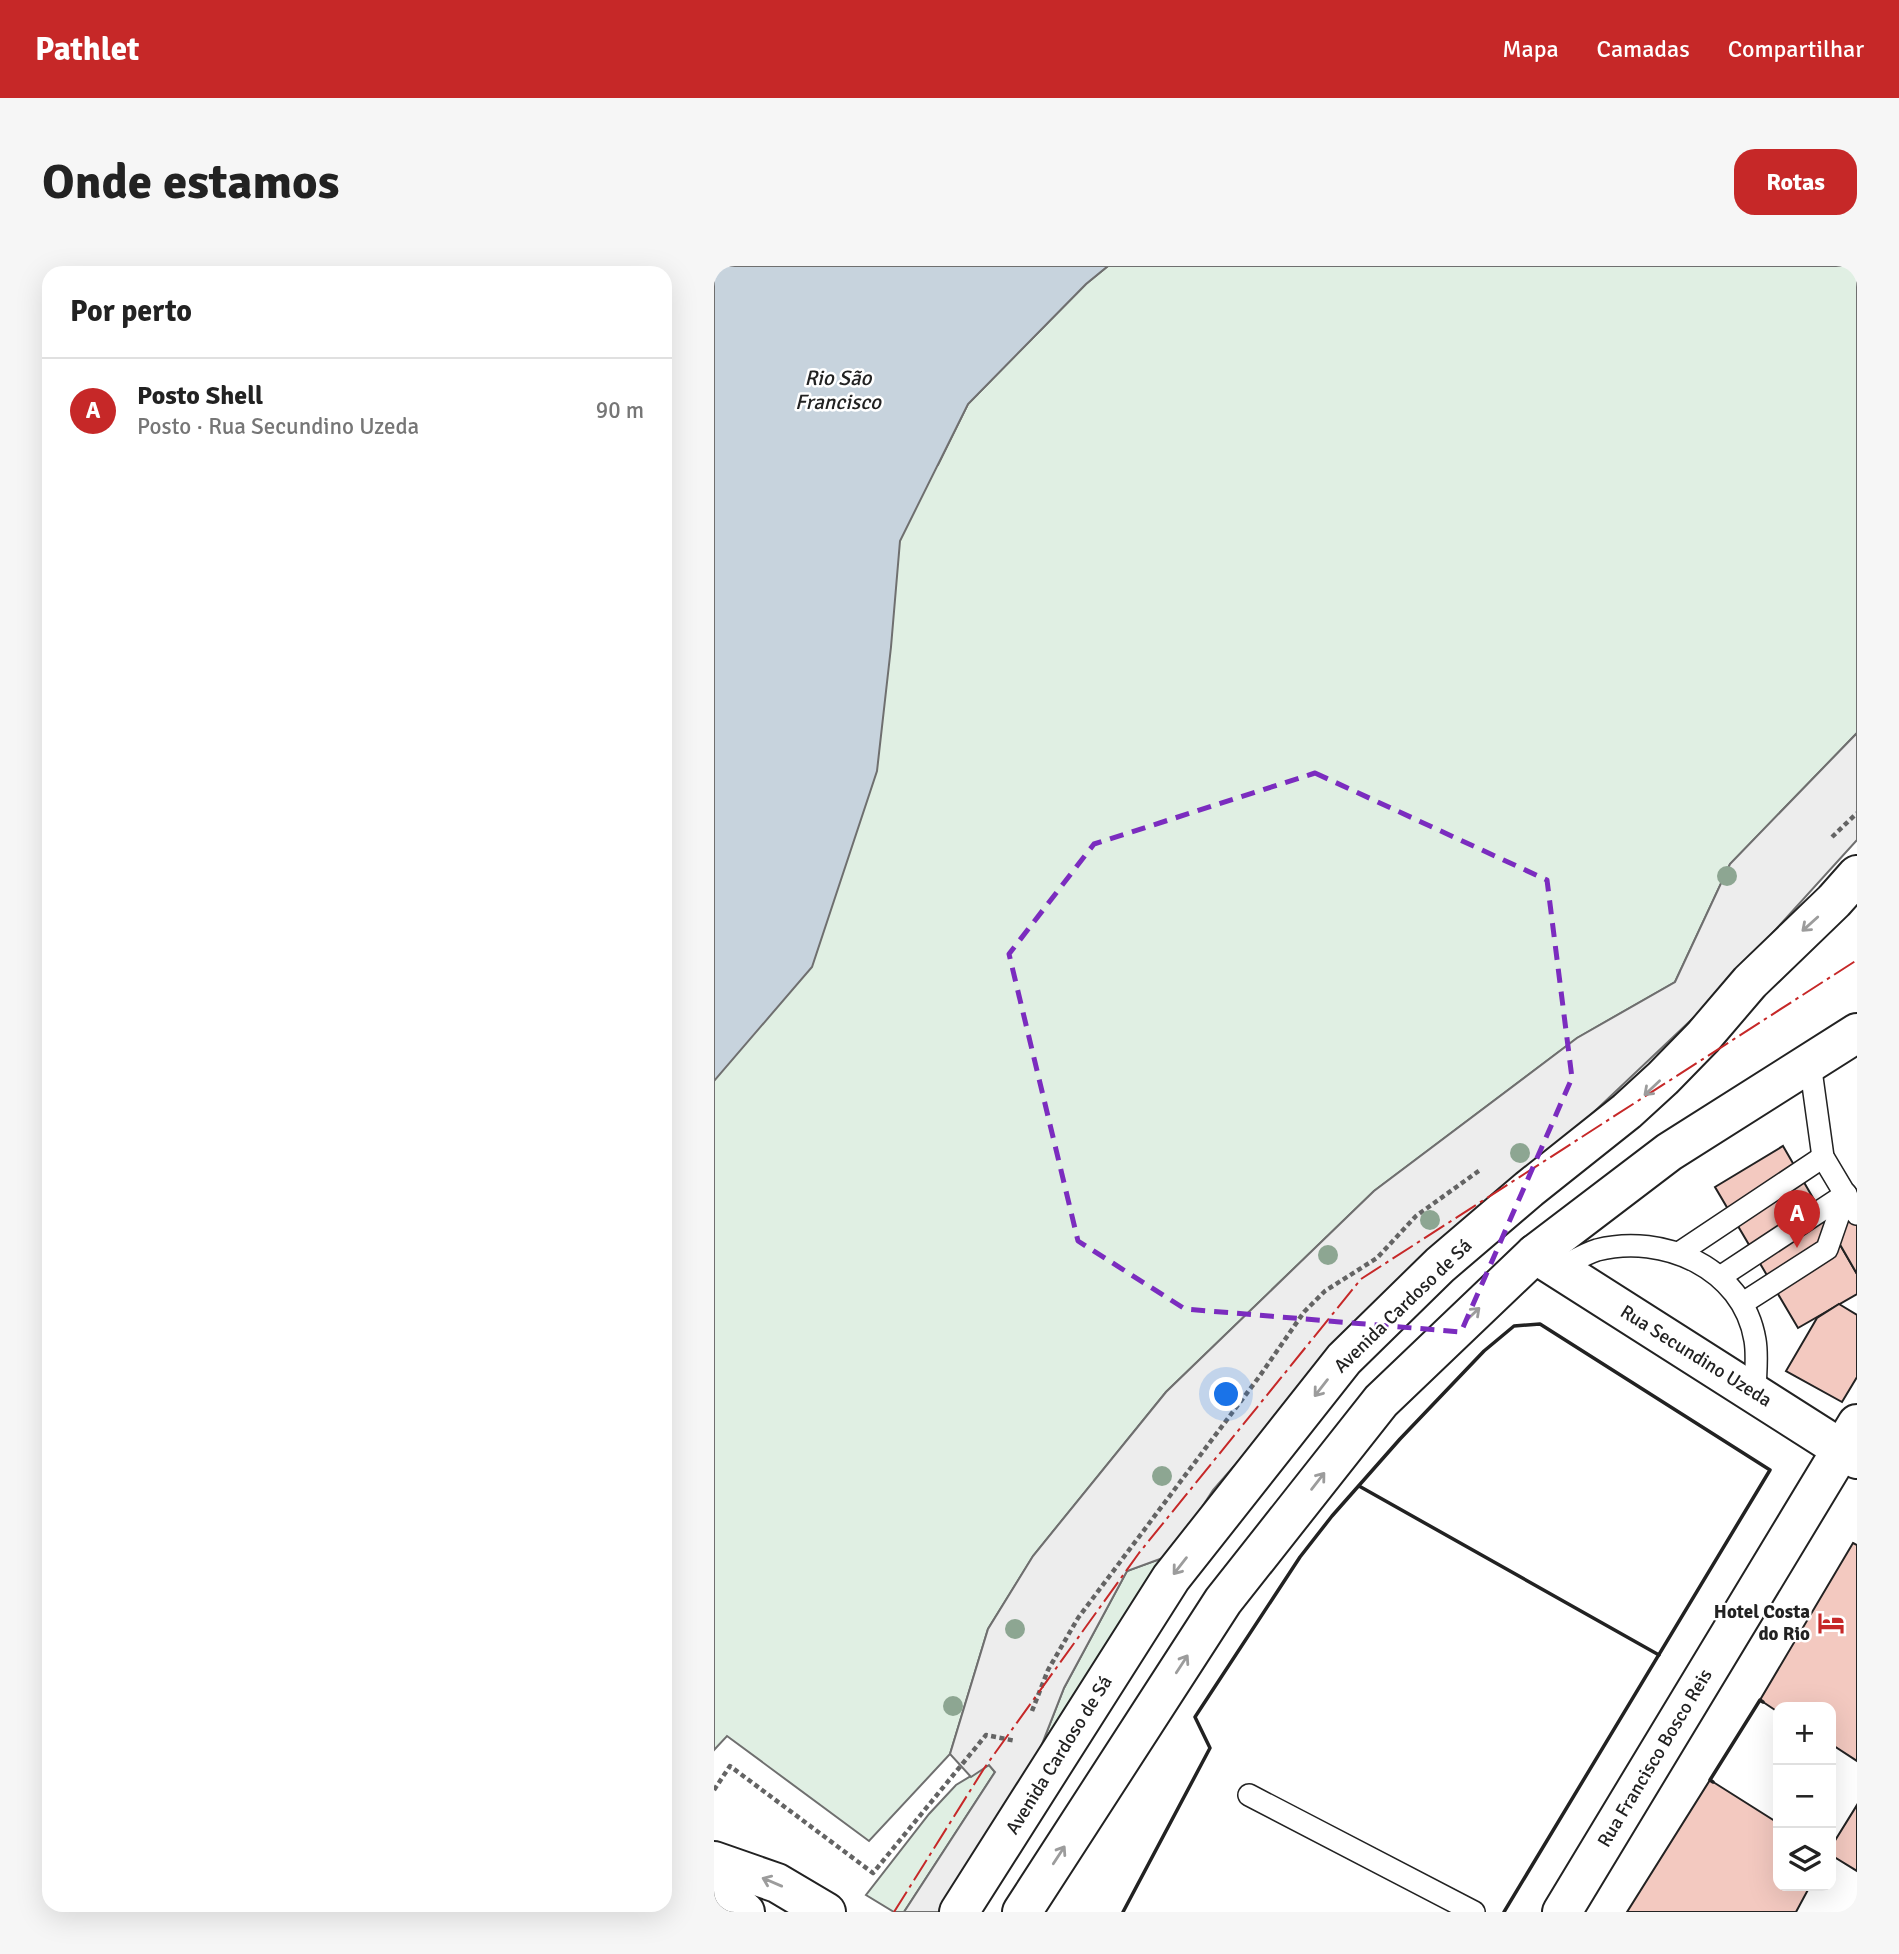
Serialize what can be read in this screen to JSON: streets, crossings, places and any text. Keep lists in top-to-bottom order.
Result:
{
  "streets": {
    "main road": ["Avenida Cardoso de Sá", "Rua Secundino Uzeda", "Rua Francisco Bosco Reis"]
  },
  "crossings": [
    ["Rua Secundino Uzeda", "Rua Francisco Bosco Reis"]
  ],
  "water": ["Rio São Francisco"],
  "places": {
    "hotel": ["Hotel Costa do Rio"]
  },
  "page": {
    "header": "Pathlet",
    "nav": ["Mapa", "Camadas", "Compartilhar"],
    "buttons": "Rotas",
    "title": "Onde estamos",
    "heading": "Por perto",
    "list": [
      {
        "mark": "A",
        "name": "Posto Shell",
        "note": "Posto · Rua Secundino Uzeda",
        "value": "90 m"
      }
    ],
    "pins": "A",
    "map_buttons": ["+", "−"]
  }
}
